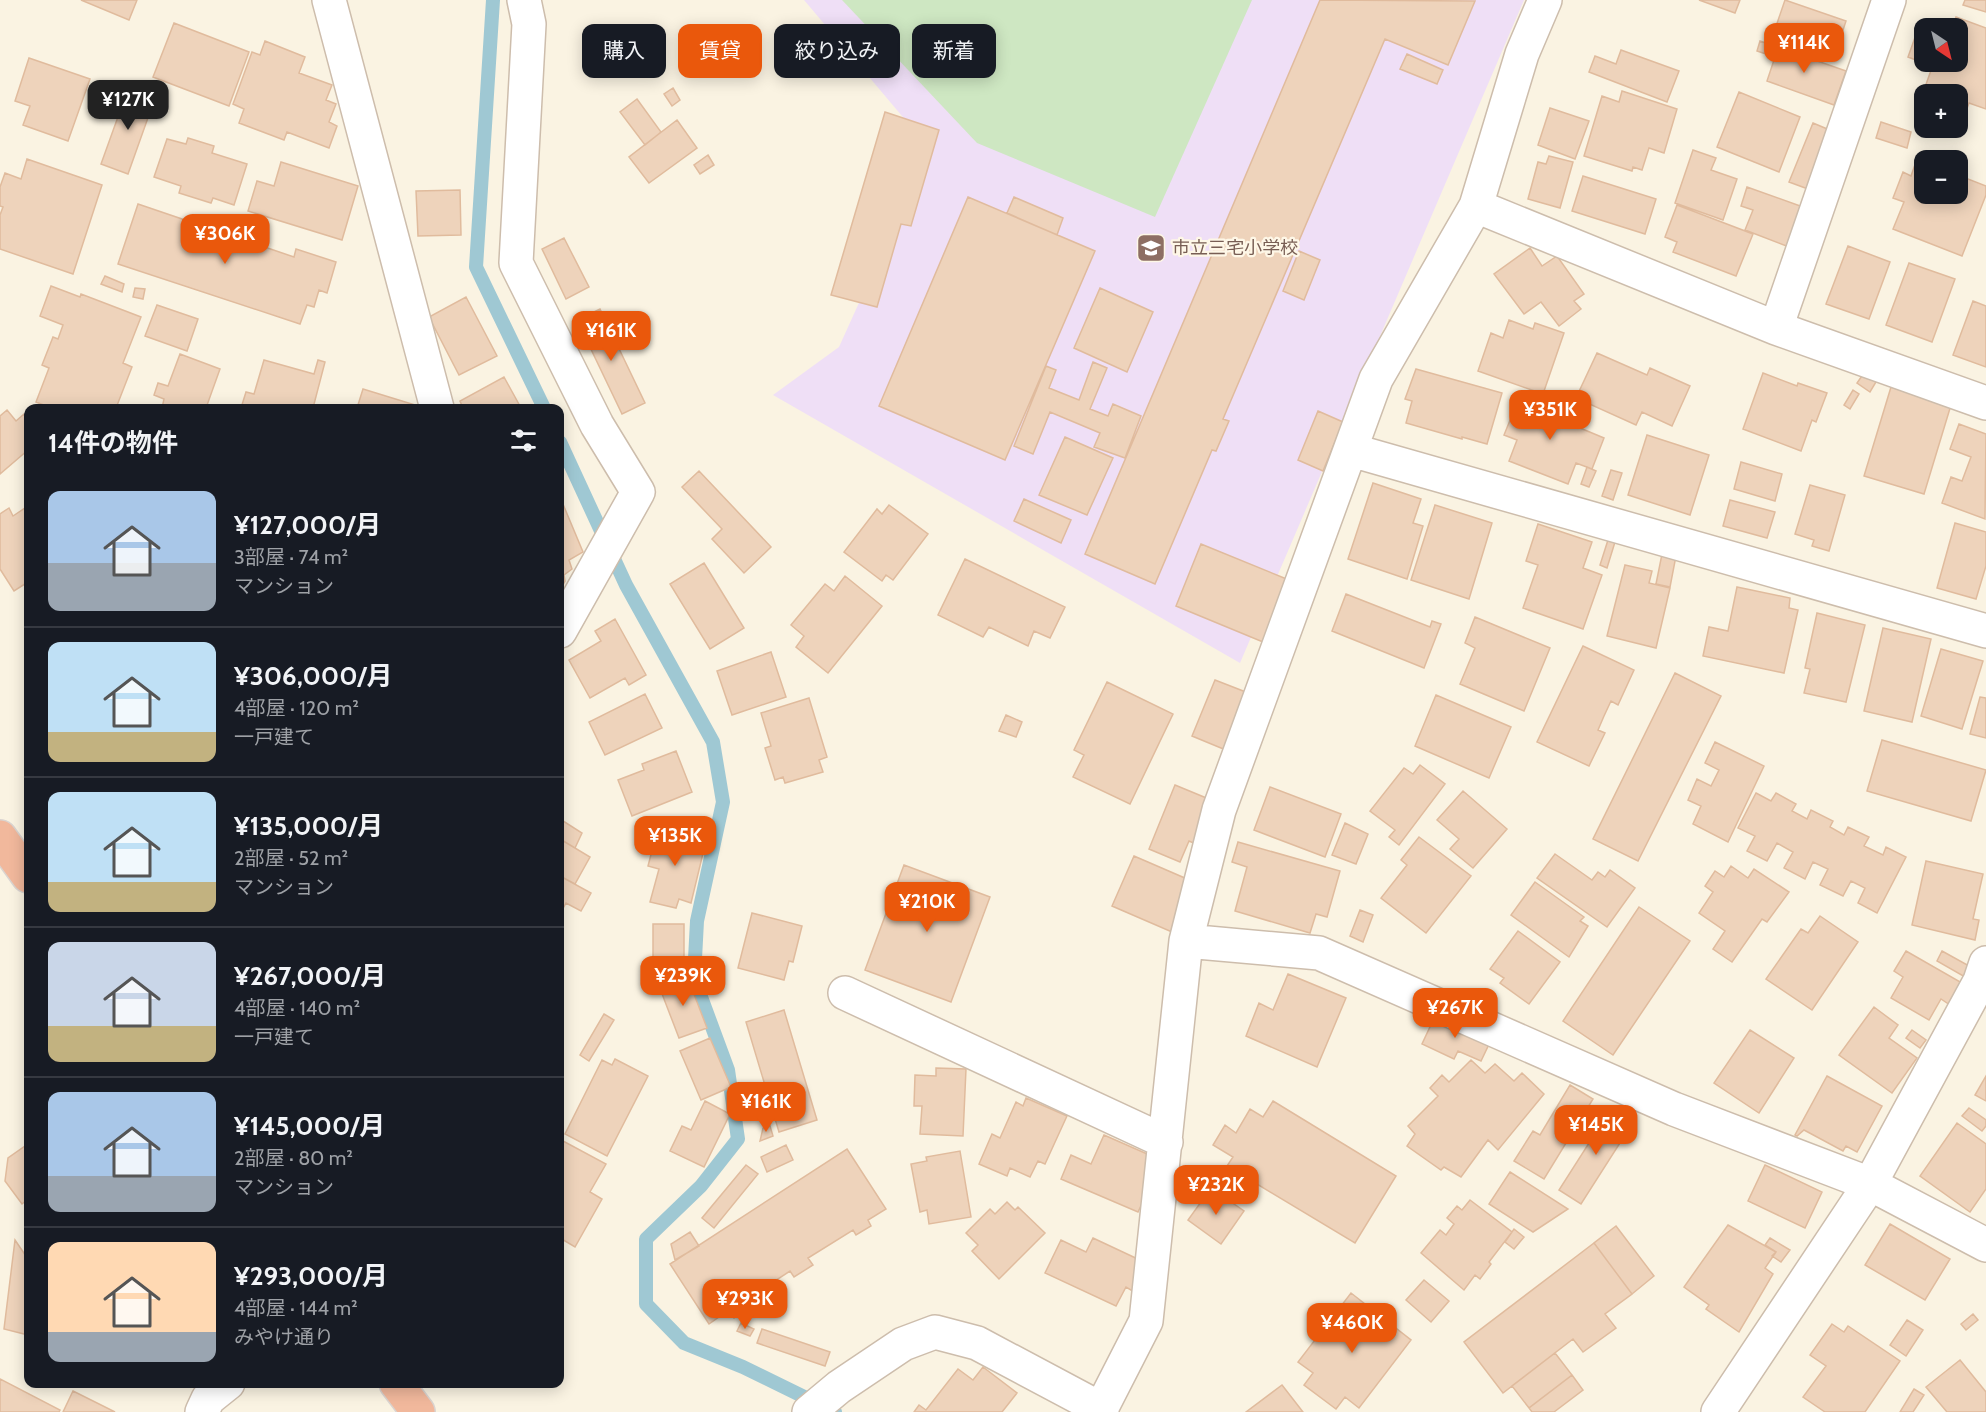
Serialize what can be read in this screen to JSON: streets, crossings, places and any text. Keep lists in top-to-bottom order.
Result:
{
  "places": {
    "school or university": ["市立三宅小学校"]
  },
  "north": "bottom right",
  "page": {
    "map_buttons": ["+", "−"],
    "price": [
      "¥114K",
      "¥127K",
      "¥306K",
      "¥161K",
      "¥351K",
      "¥135K",
      "¥210K",
      "¥239K",
      "¥267K",
      "¥161K",
      "¥145K",
      "¥232K",
      "¥293K",
      "¥460K"
    ],
    "chip": [
      "購入",
      "賃貸",
      "絞り込み",
      "新着"
    ],
    "heading": "14件の物件",
    "list": [
      {
        "name": "¥127,000/月",
        "note": "3部屋 · 74 m² · マンション"
      },
      {
        "name": "¥306,000/月",
        "note": "4部屋 · 120 m² · 一戸建て"
      },
      {
        "name": "¥135,000/月",
        "note": "2部屋 · 52 m² · マンション"
      },
      {
        "name": "¥267,000/月",
        "note": "4部屋 · 140 m² · 一戸建て"
      },
      {
        "name": "¥145,000/月",
        "note": "2部屋 · 80 m² · マンション"
      },
      {
        "name": "¥293,000/月",
        "note": "4部屋 · 144 m² · みやけ通り"
      }
    ]
  }
}
